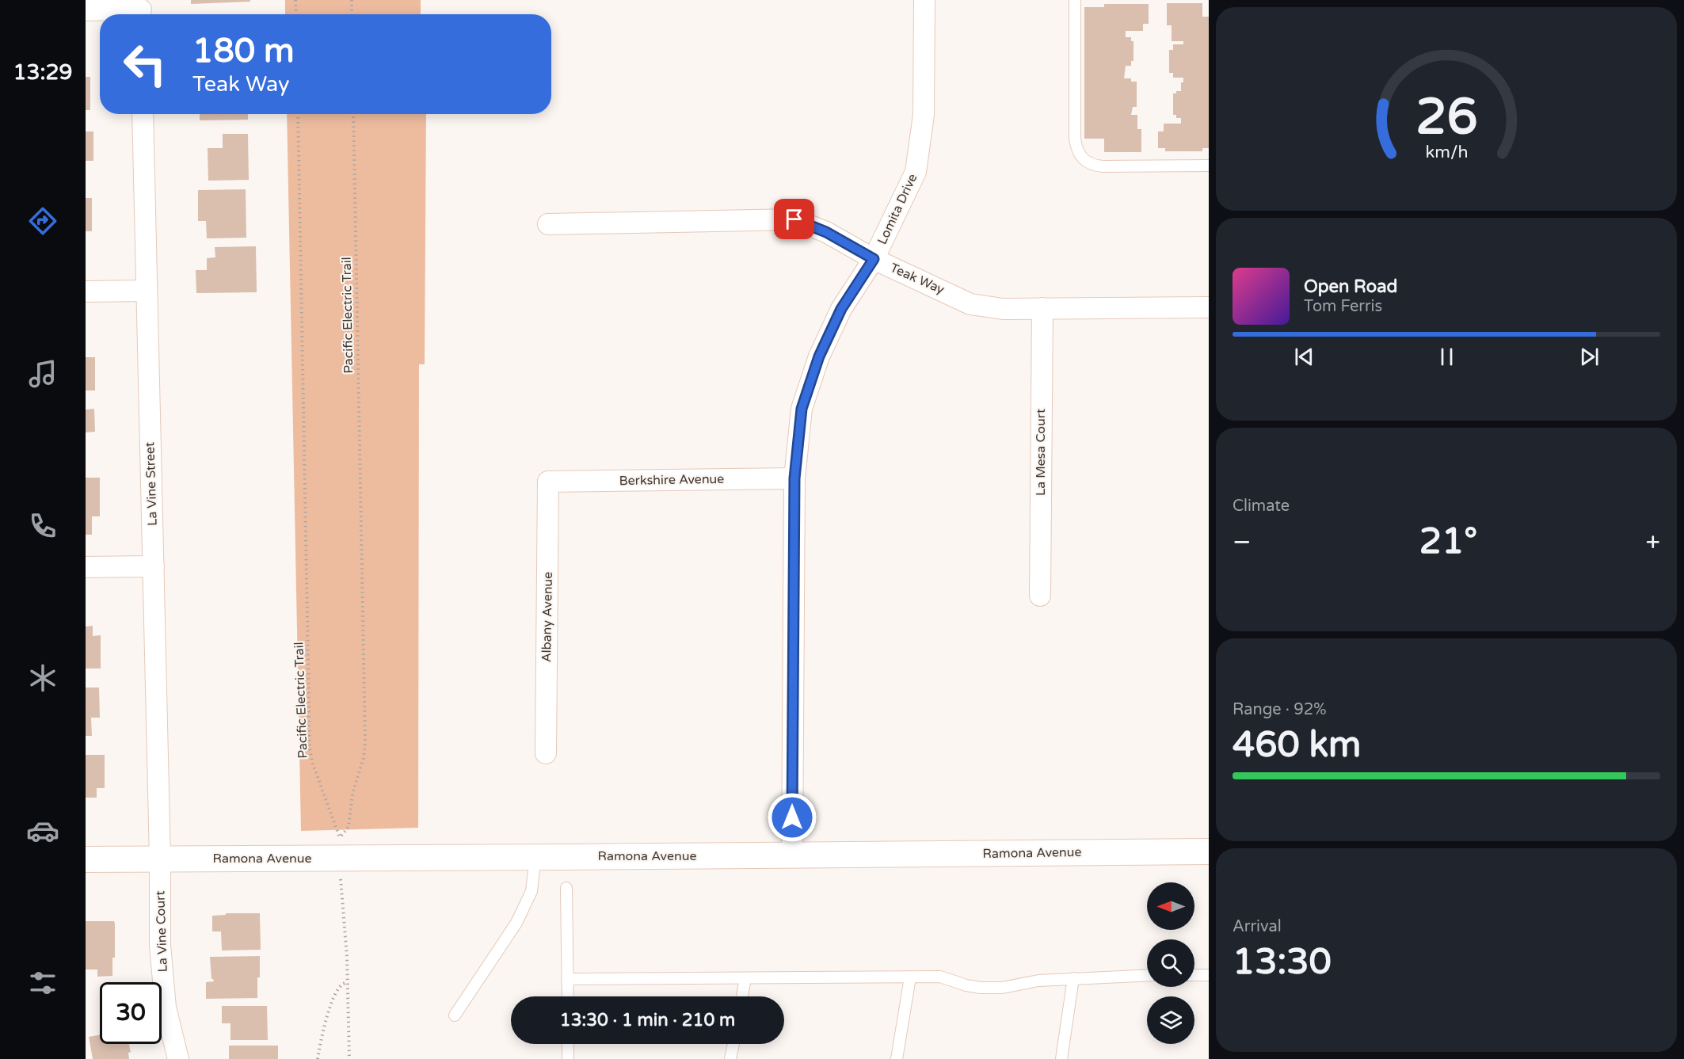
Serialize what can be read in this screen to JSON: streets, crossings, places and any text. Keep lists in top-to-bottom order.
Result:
{
  "streets": {
    "street": [
      "Lomita Drive",
      "Teak Way",
      "La Mesa Court",
      "Berkshire Avenue",
      "La Vine Street",
      "Albany Avenue",
      "Ramona Avenue",
      "La Vine Court"
    ],
    "path": ["Pacific Electric Trail"]
  },
  "crossings": [
    ["Lomita Drive", "Teak Way"],
    ["Lomita Drive", "Berkshire Avenue"],
    ["Lomita Drive", "Ramona Avenue"],
    ["Teak Way", "La Mesa Court"],
    ["Berkshire Avenue", "Albany Avenue"],
    ["La Vine Street", "Ramona Avenue"],
    ["La Vine Street", "La Vine Court"],
    ["Ramona Avenue", "La Vine Court"]
  ],
  "north": "left",
  "page": {
    "tabs": "13:29",
    "turn": ["180 m", "Teak Way"],
    "song": ["Open Road", "Tom Ferris"],
    "tile": [
      "Climate",
      ["Range · 92%", "460 km"],
      ["Arrival", "13:30"]
    ],
    "heat": ["−", "21°", "+"],
    "limit": "30",
    "trip": "13:30 · 1 min · 210 m",
    "gauge": ["26", "km/h"]
  }
}
